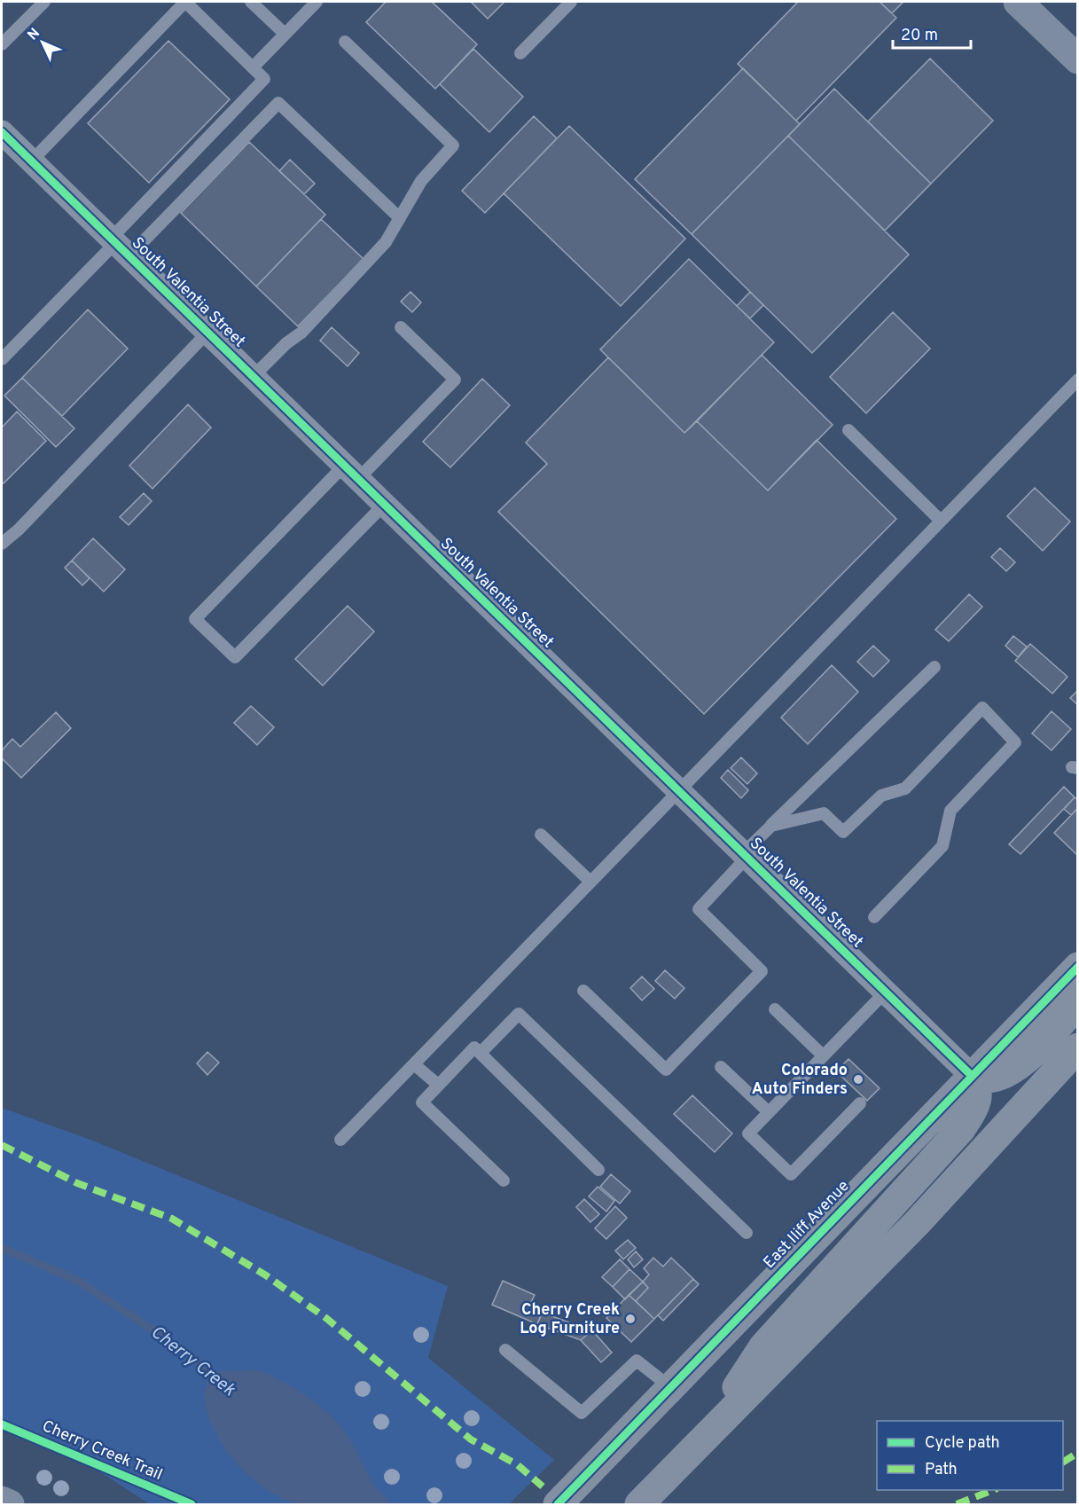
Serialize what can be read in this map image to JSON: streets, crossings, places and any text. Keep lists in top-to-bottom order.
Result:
{
  "streets": {
    "main road": ["East Iliff Avenue"],
    "street": ["South Valentia Street"],
    "cycle path": ["Cherry Creek Trail"]
  },
  "crossings": [
    ["South Valentia Street", "East Iliff Avenue"]
  ],
  "water": ["Cherry Creek"],
  "places": ["Colorado Auto Finders", "Cherry Creek Log Furniture"],
  "legend": ["Cycle path", "Path"],
  "scale_bar": "20 m",
  "north": "top left"
}
